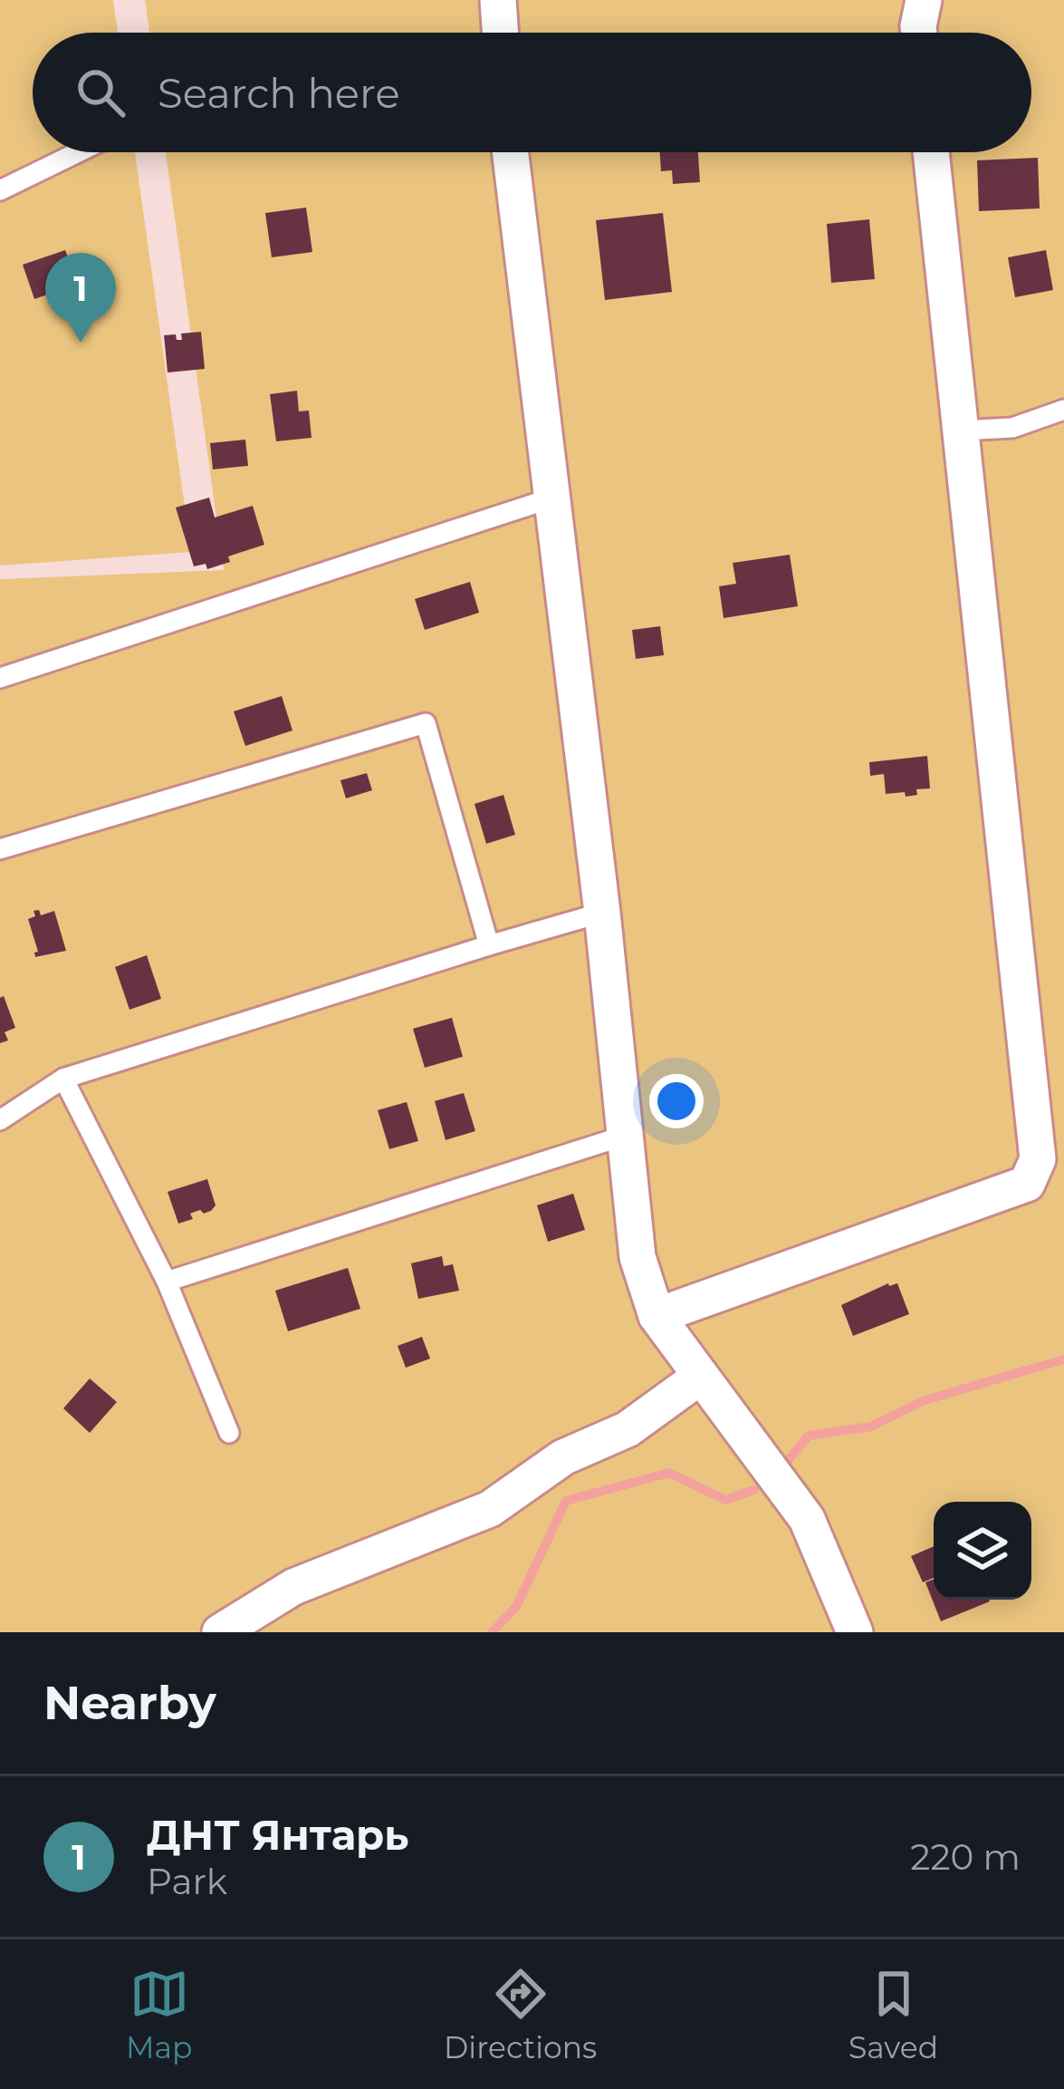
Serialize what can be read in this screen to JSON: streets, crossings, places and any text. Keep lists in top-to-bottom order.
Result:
{
  "page": {
    "search": "Search here",
    "pins": "1",
    "heading": "Nearby",
    "list": [
      {
        "mark": "1",
        "name": "ДНТ Янтарь",
        "note": "Park",
        "value": "220 m"
      }
    ],
    "nav": ["Map", "Directions", "Saved"]
  }
}
